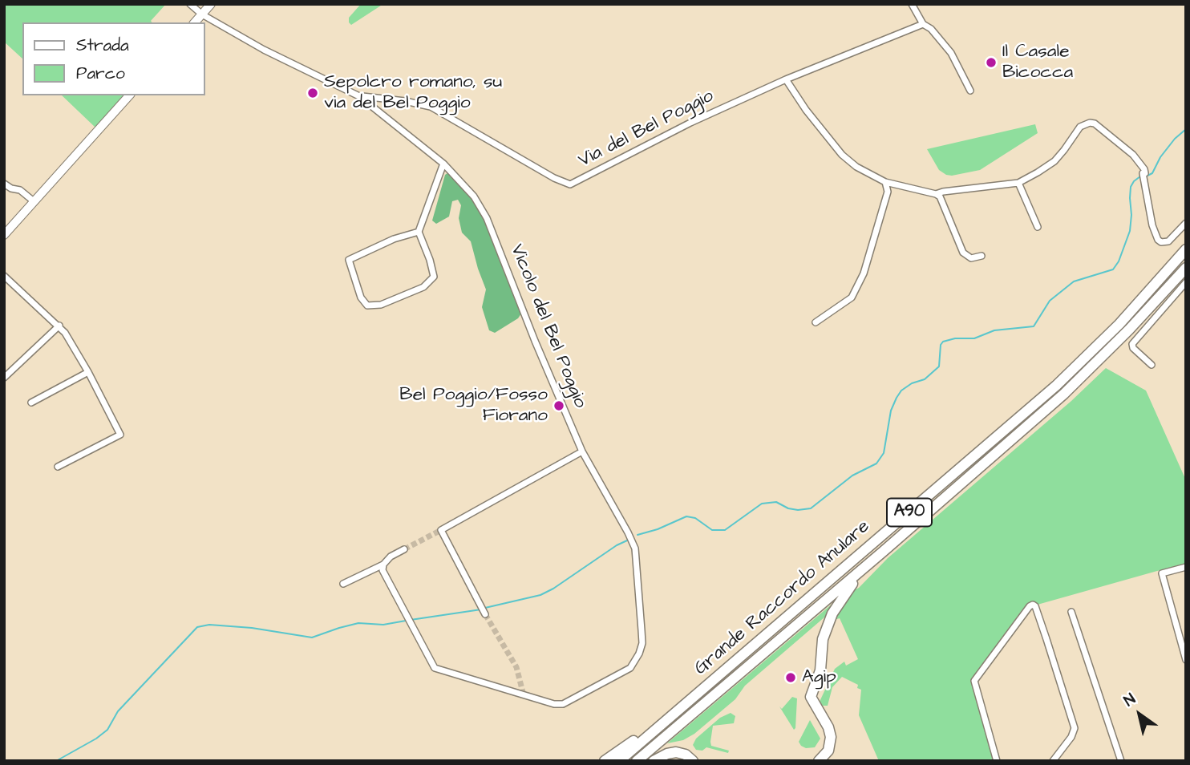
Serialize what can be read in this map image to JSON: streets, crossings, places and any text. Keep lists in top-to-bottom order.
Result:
{
  "streets": {
    "highway": ["A90", "Grande Raccordo Anulare"],
    "street": ["Via del Bel Poggio", "Vicolo del Bel Poggio"]
  },
  "crossings": [
    ["Via del Bel Poggio", "Vicolo del Bel Poggio"]
  ],
  "places": [
    "Il Casale Bicocca",
    "Sepolcro romano, su via del Bel Poggio",
    "Bel Poggio/Fosso Fiorano",
    "Agip"
  ],
  "legend": ["Strada", "Parco"],
  "north": "top left"
}
